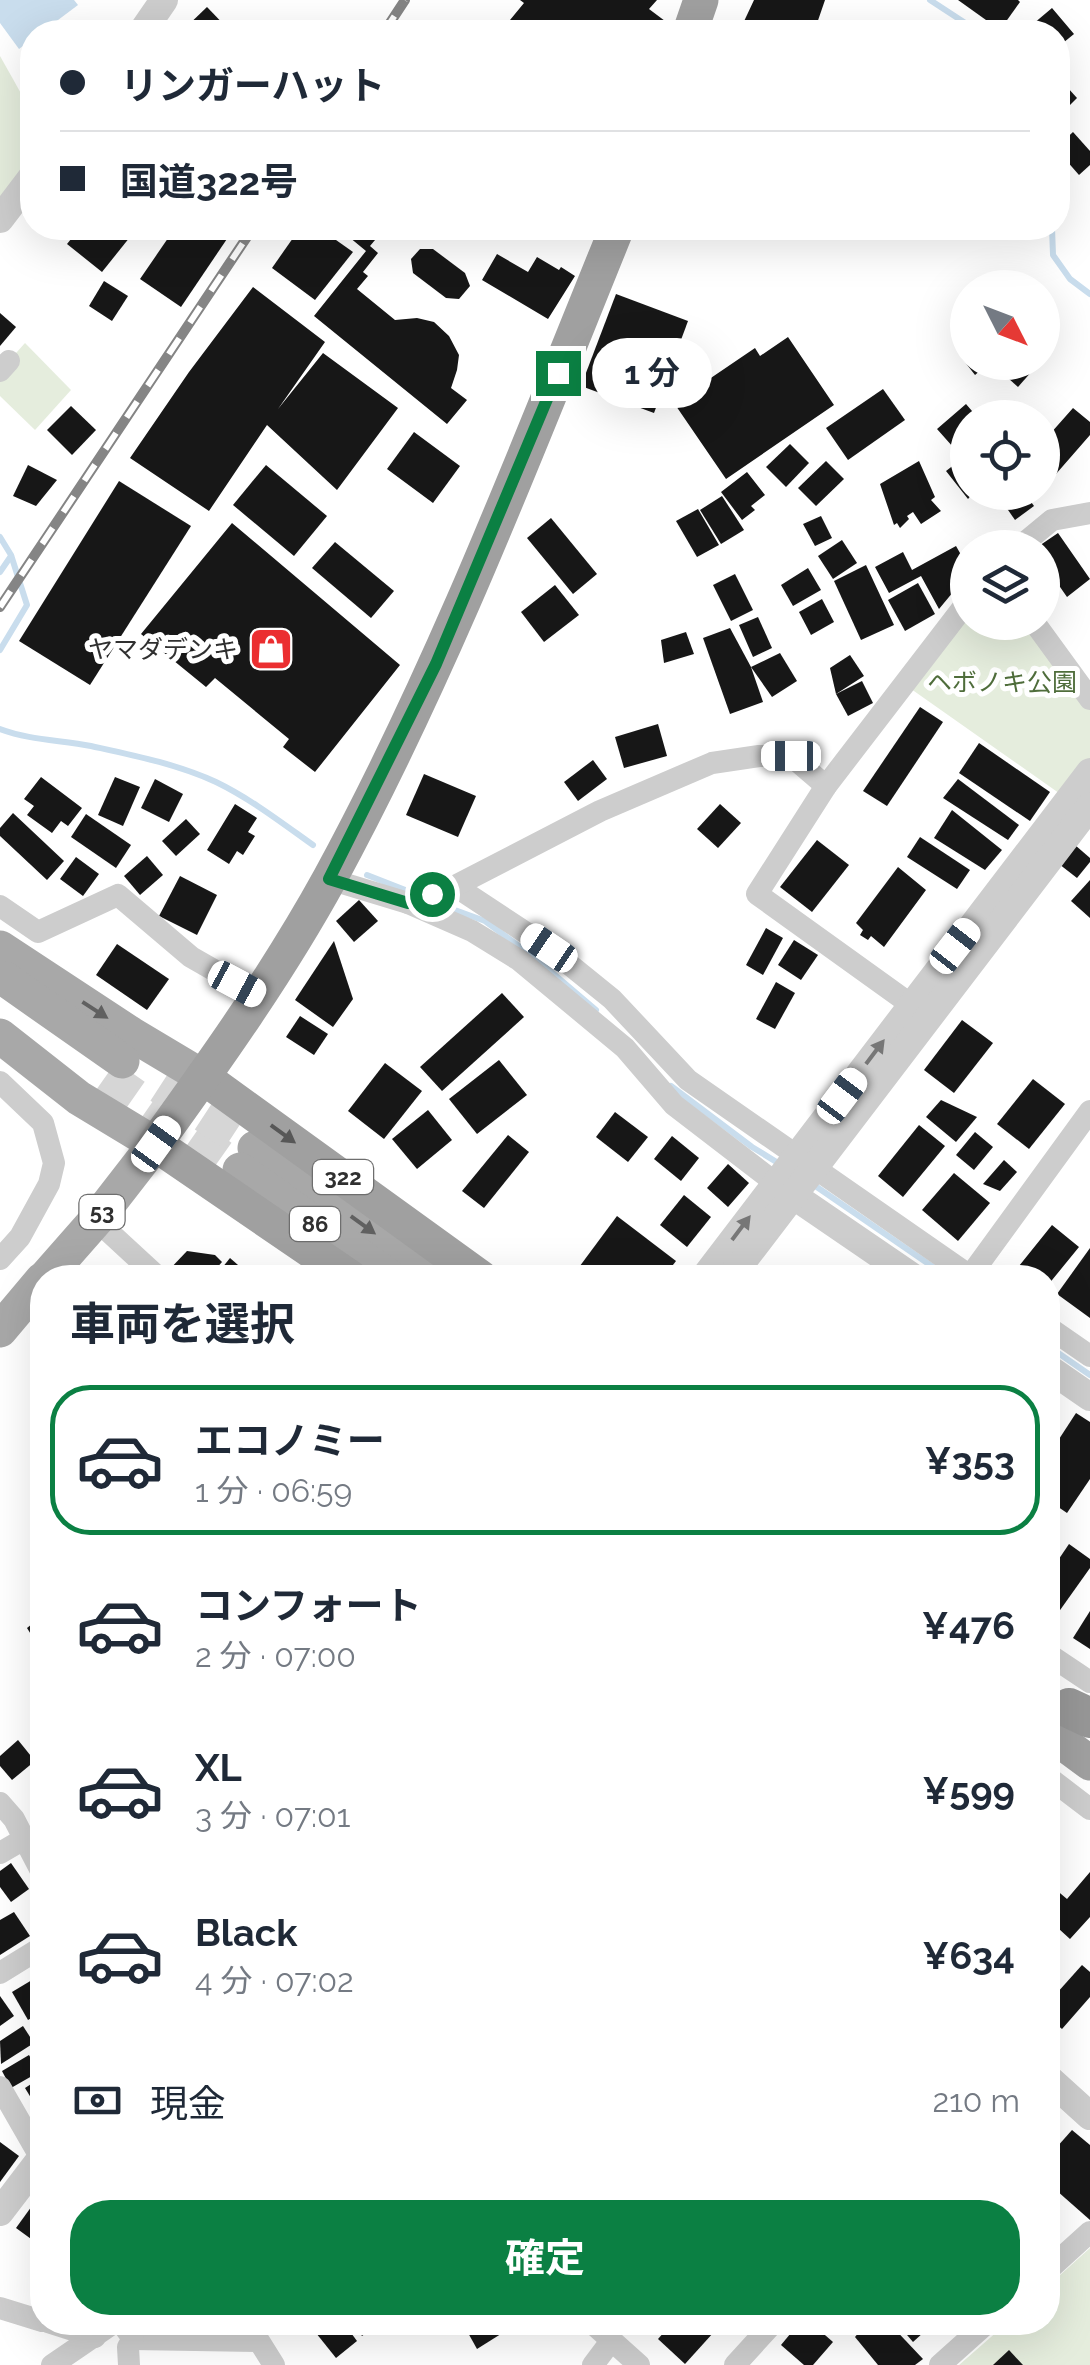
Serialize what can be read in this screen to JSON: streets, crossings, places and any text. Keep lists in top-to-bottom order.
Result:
{
  "streets": {
    "highway": ["322"],
    "main road": ["53", "86"]
  },
  "parks": ["ヘボノキ公園"],
  "places": {
    "shop": ["ヤマダデンキ"]
  },
  "north": "bottom right",
  "page": {
    "banner": ["リンガーハット", "国道322号"],
    "bubble": "1 分",
    "heading": "車両を選択",
    "list": [
      {
        "name": "エコノミー",
        "note": "1 分 · 06:59",
        "value": "¥353"
      },
      {
        "name": "コンフォート",
        "note": "2 分 · 07:00",
        "value": "¥476"
      },
      {
        "name": "XL",
        "note": "3 分 · 07:01",
        "value": "¥599"
      },
      {
        "name": "Black",
        "note": "4 分 · 07:02",
        "value": "¥634"
      }
    ],
    "pay": ["現金", "210 m"],
    "buttons": "確定"
  }
}
